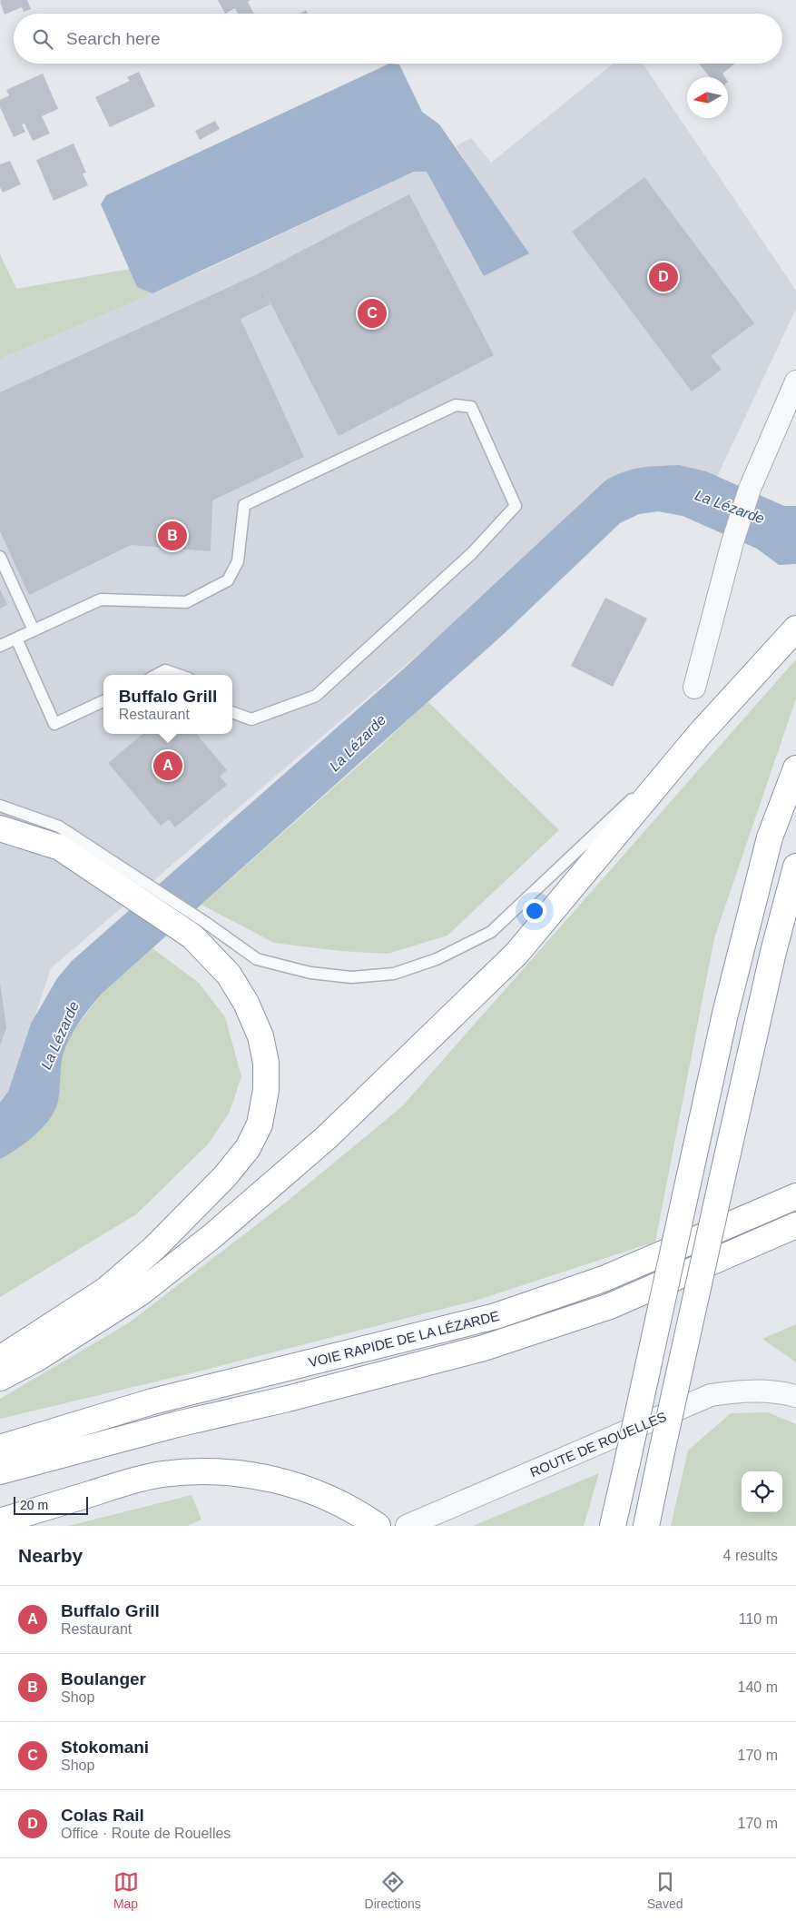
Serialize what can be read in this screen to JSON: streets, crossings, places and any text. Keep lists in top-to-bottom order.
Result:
{
  "streets": {
    "highway": ["VOIE RAPIDE DE LA LÉZARDE"],
    "street": ["ROUTE DE ROUELLES"]
  },
  "water": ["La Lézarde"],
  "scale_bar": "20 m",
  "north": "left",
  "page": {
    "search": "Search here",
    "pins": [
      "D",
      "C",
      "B",
      "A"
    ],
    "popup": ["Buffalo Grill", "Restaurant"],
    "scale": "20 m",
    "heading": ["Nearby", "4 results"],
    "list": [
      {
        "mark": "A",
        "name": "Buffalo Grill",
        "note": "Restaurant",
        "value": "110 m"
      },
      {
        "mark": "B",
        "name": "Boulanger",
        "note": "Shop",
        "value": "140 m"
      },
      {
        "mark": "C",
        "name": "Stokomani",
        "note": "Shop",
        "value": "170 m"
      },
      {
        "mark": "D",
        "name": "Colas Rail",
        "note": "Office · Route de Rouelles",
        "value": "170 m"
      }
    ],
    "nav": ["Map", "Directions", "Saved"]
  }
}
